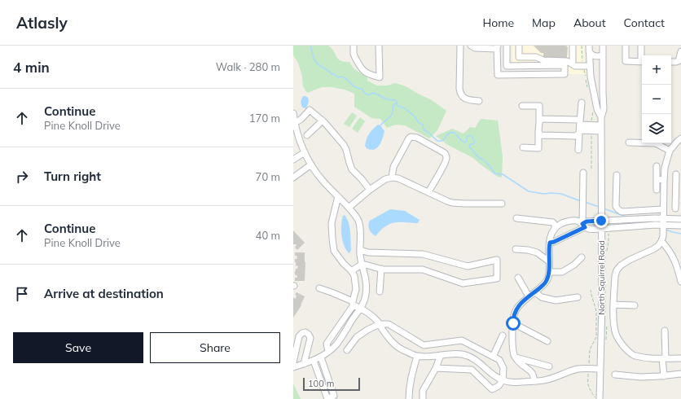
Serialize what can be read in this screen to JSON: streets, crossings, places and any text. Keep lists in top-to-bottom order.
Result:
{
  "streets": {
    "street": ["North Squirrel Road"]
  },
  "scale_bar": "100 m",
  "page": {
    "header": "Atlasly",
    "nav": [
      "Home",
      "Map",
      "About",
      "Contact"
    ],
    "heading": ["4 min", "Walk · 280 m"],
    "map_buttons": ["+", "−"],
    "list": [
      ["Continue", "Pine Knoll Drive", "170 m"],
      ["Turn right", "70 m"],
      ["Continue", "Pine Knoll Drive", "40 m"],
      "Arrive at destination"
    ],
    "buttons": ["Save", "Share"],
    "scale": "100 m"
  }
}
